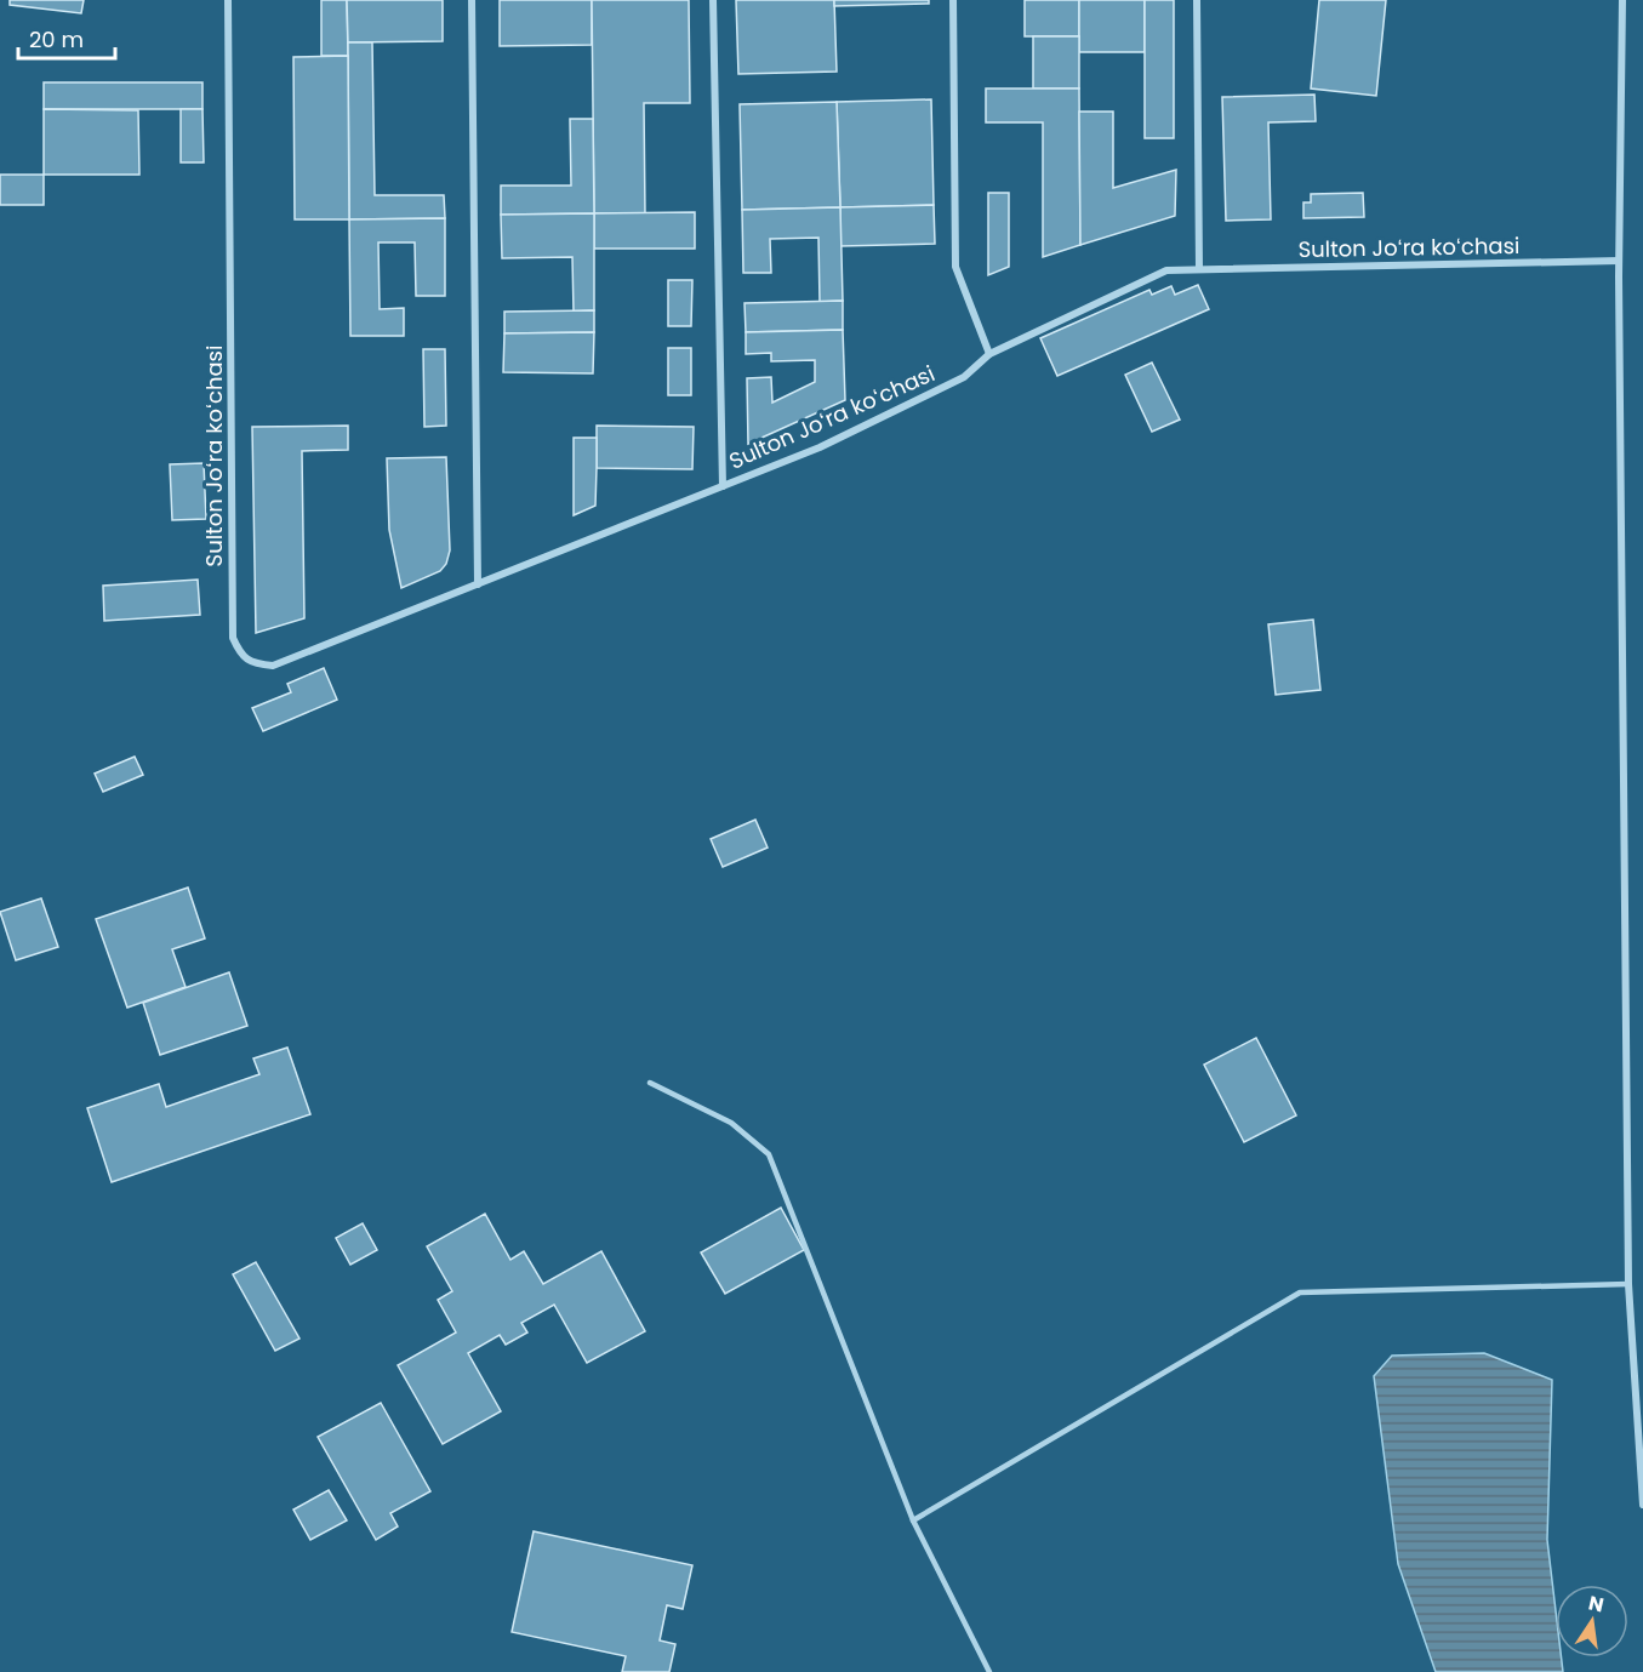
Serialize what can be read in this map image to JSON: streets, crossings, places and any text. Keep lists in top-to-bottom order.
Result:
{
  "streets": {
    "street": ["Sulton Joʻra koʻchasi"]
  },
  "scale_bar": "20 m",
  "north": "top"
}
